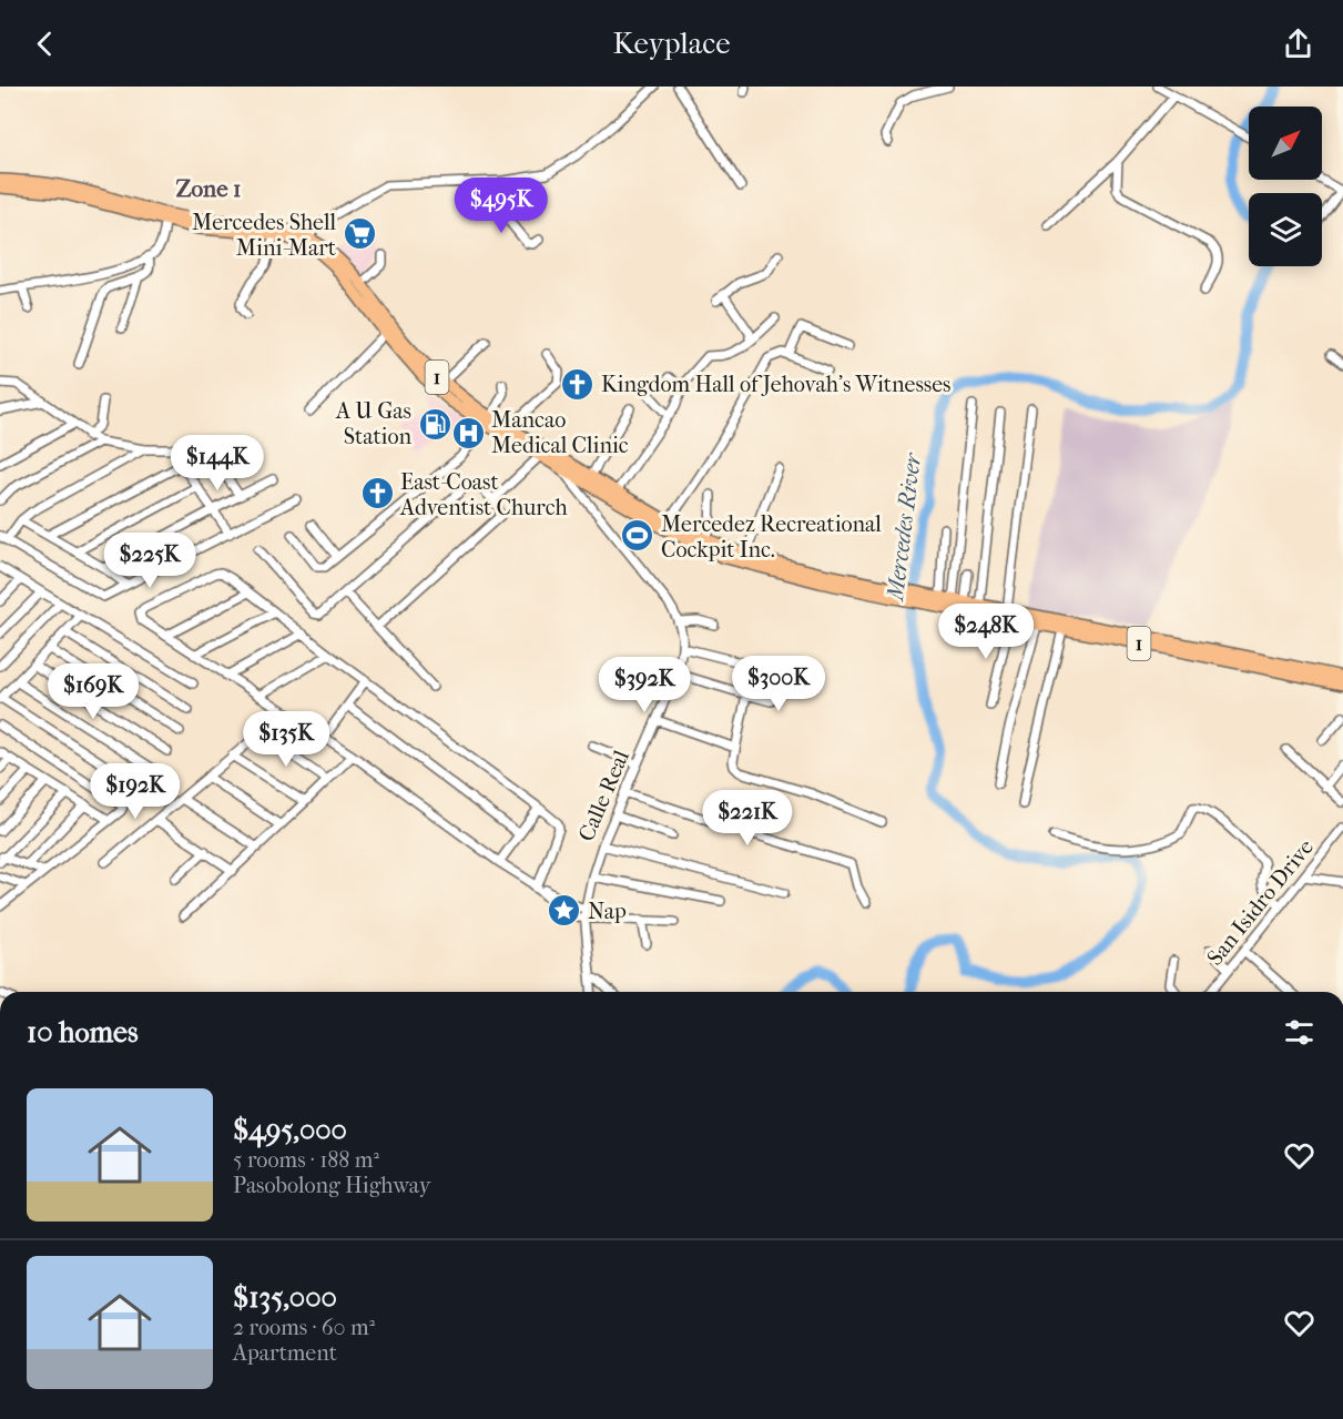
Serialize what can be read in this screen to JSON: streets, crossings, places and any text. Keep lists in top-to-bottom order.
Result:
{
  "streets": {
    "highway": ["1"],
    "street": ["Calle Real", "San Isidro Drive"]
  },
  "crossings": [
    ["1", "Calle Real"]
  ],
  "districts": ["Zone 1"],
  "water": ["Mercedes River"],
  "places": {
    "supermarket": ["Mercedes Shell Mini-Mart"],
    "church": ["Kingdom Hall of Jehovah's Witnesses", "East-Coast Adventist Church"],
    "fuel station": ["A U Gas Station"],
    "hospital": ["Mancao Medical Clinic"],
    "sports": ["Mercedez Recreational Cockpit Inc."],
    "place": ["Nap"]
  },
  "north": "top right",
  "page": {
    "header": "Keyplace",
    "price": [
      "$495K",
      "$144K",
      "$225K",
      "$248K",
      "$300K",
      "$392K",
      "$169K",
      "$135K",
      "$192K",
      "$221K"
    ],
    "heading": "10 homes",
    "list": [
      {
        "name": "$495,000",
        "note": "5 rooms · 188 m² · Pasobolong Highway"
      },
      {
        "name": "$135,000",
        "note": "2 rooms · 60 m² · Apartment"
      }
    ]
  }
}
